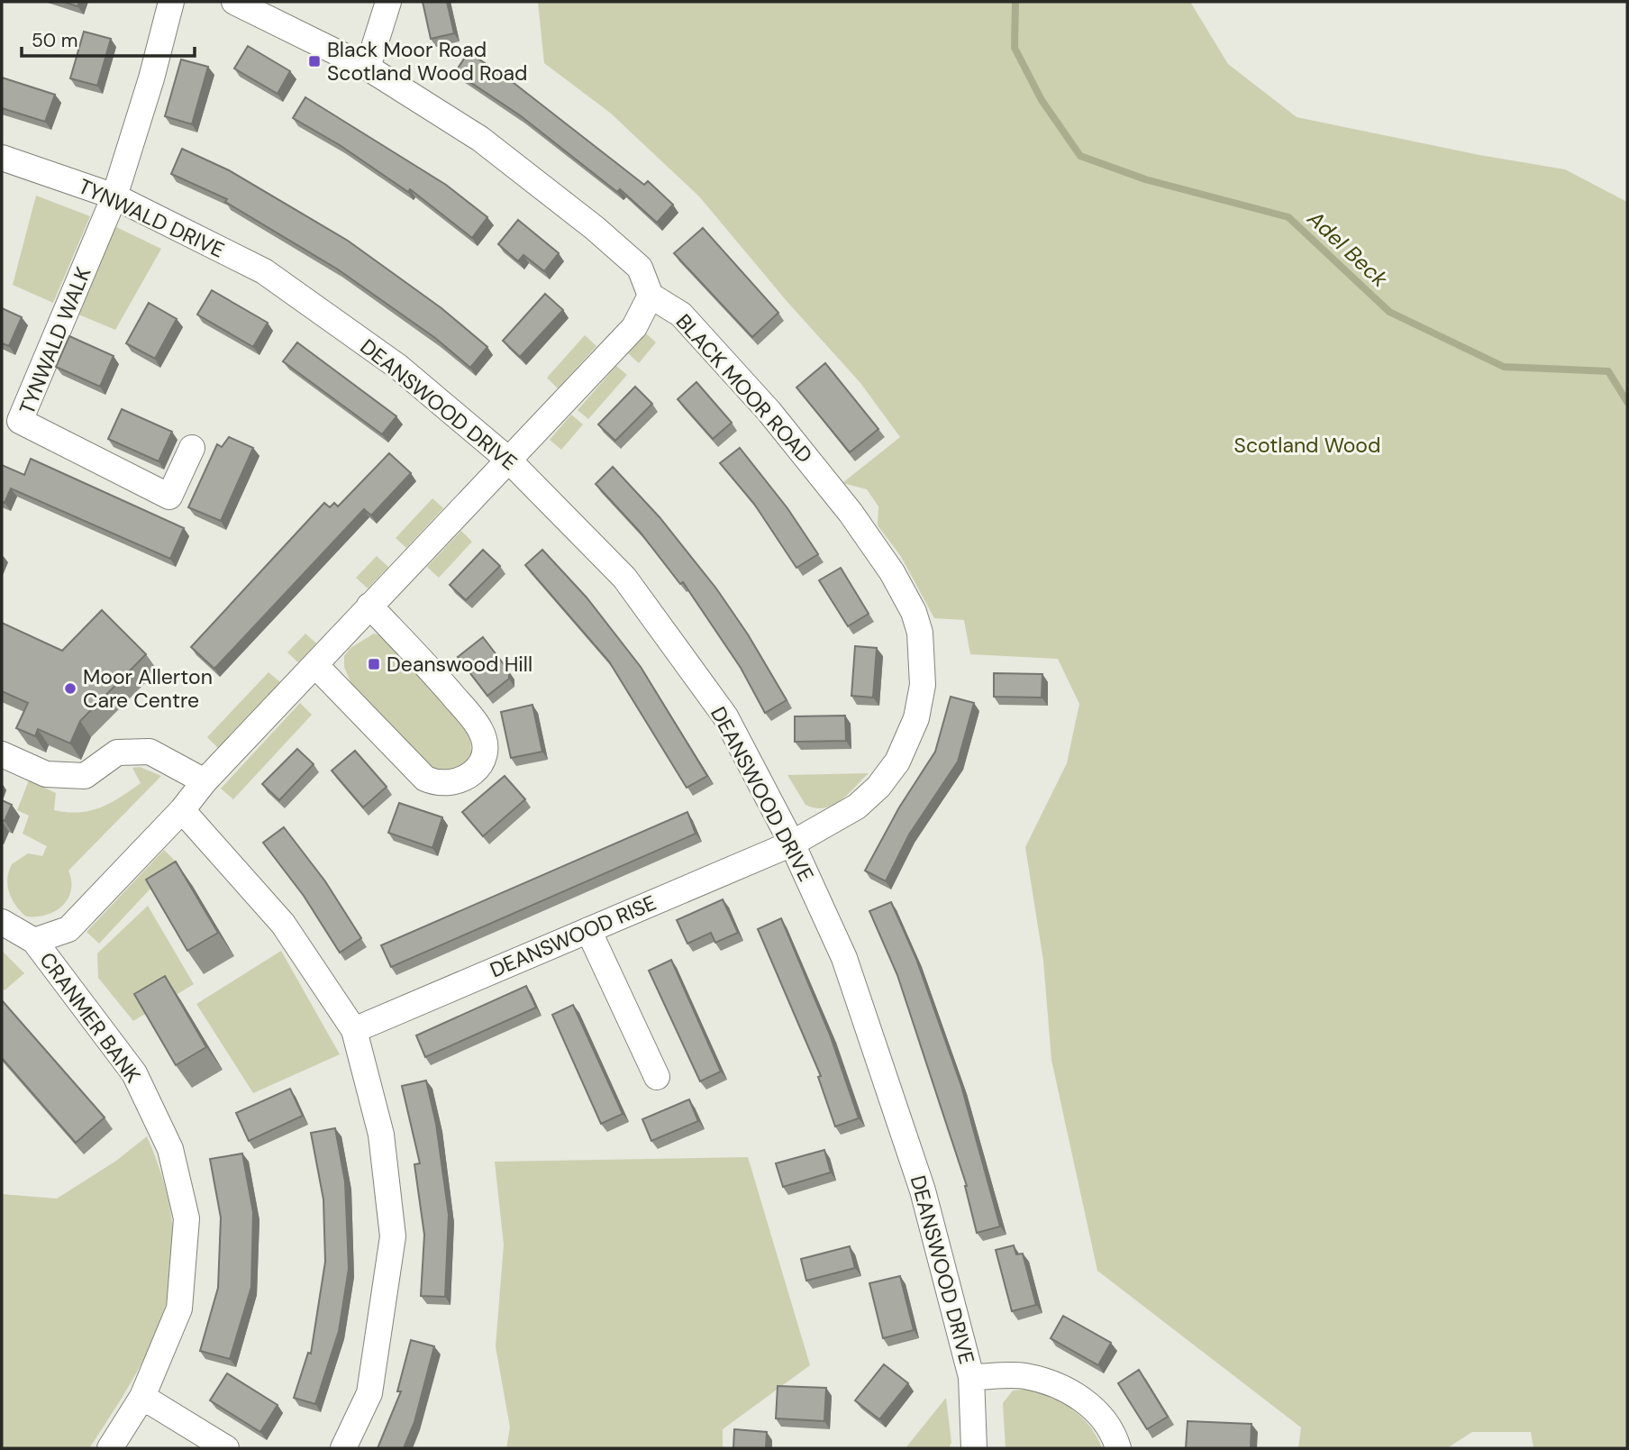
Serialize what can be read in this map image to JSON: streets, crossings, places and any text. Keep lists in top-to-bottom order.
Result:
{
  "streets": {
    "street": [
      "TYNWALD DRIVE",
      "TYNWALD WALK",
      "BLACK MOOR ROAD",
      "DEANSWOOD DRIVE",
      "DEANSWOOD RISE",
      "CRANMER BANK"
    ]
  },
  "crossings": [
    ["TYNWALD DRIVE", "TYNWALD WALK"],
    ["TYNWALD DRIVE", "DEANSWOOD DRIVE"],
    ["BLACK MOOR ROAD", "DEANSWOOD DRIVE"],
    ["BLACK MOOR ROAD", "DEANSWOOD RISE"],
    ["DEANSWOOD DRIVE", "DEANSWOOD RISE"]
  ],
  "water": ["Adel Beck"],
  "parks": ["Scotland Wood"],
  "places": {
    "transit": ["Black Moor Road Scotland Wood Road", "Deanswood Hill"],
    "other": ["Moor Allerton Care Centre"]
  },
  "scale_bar": "50 m"
}
